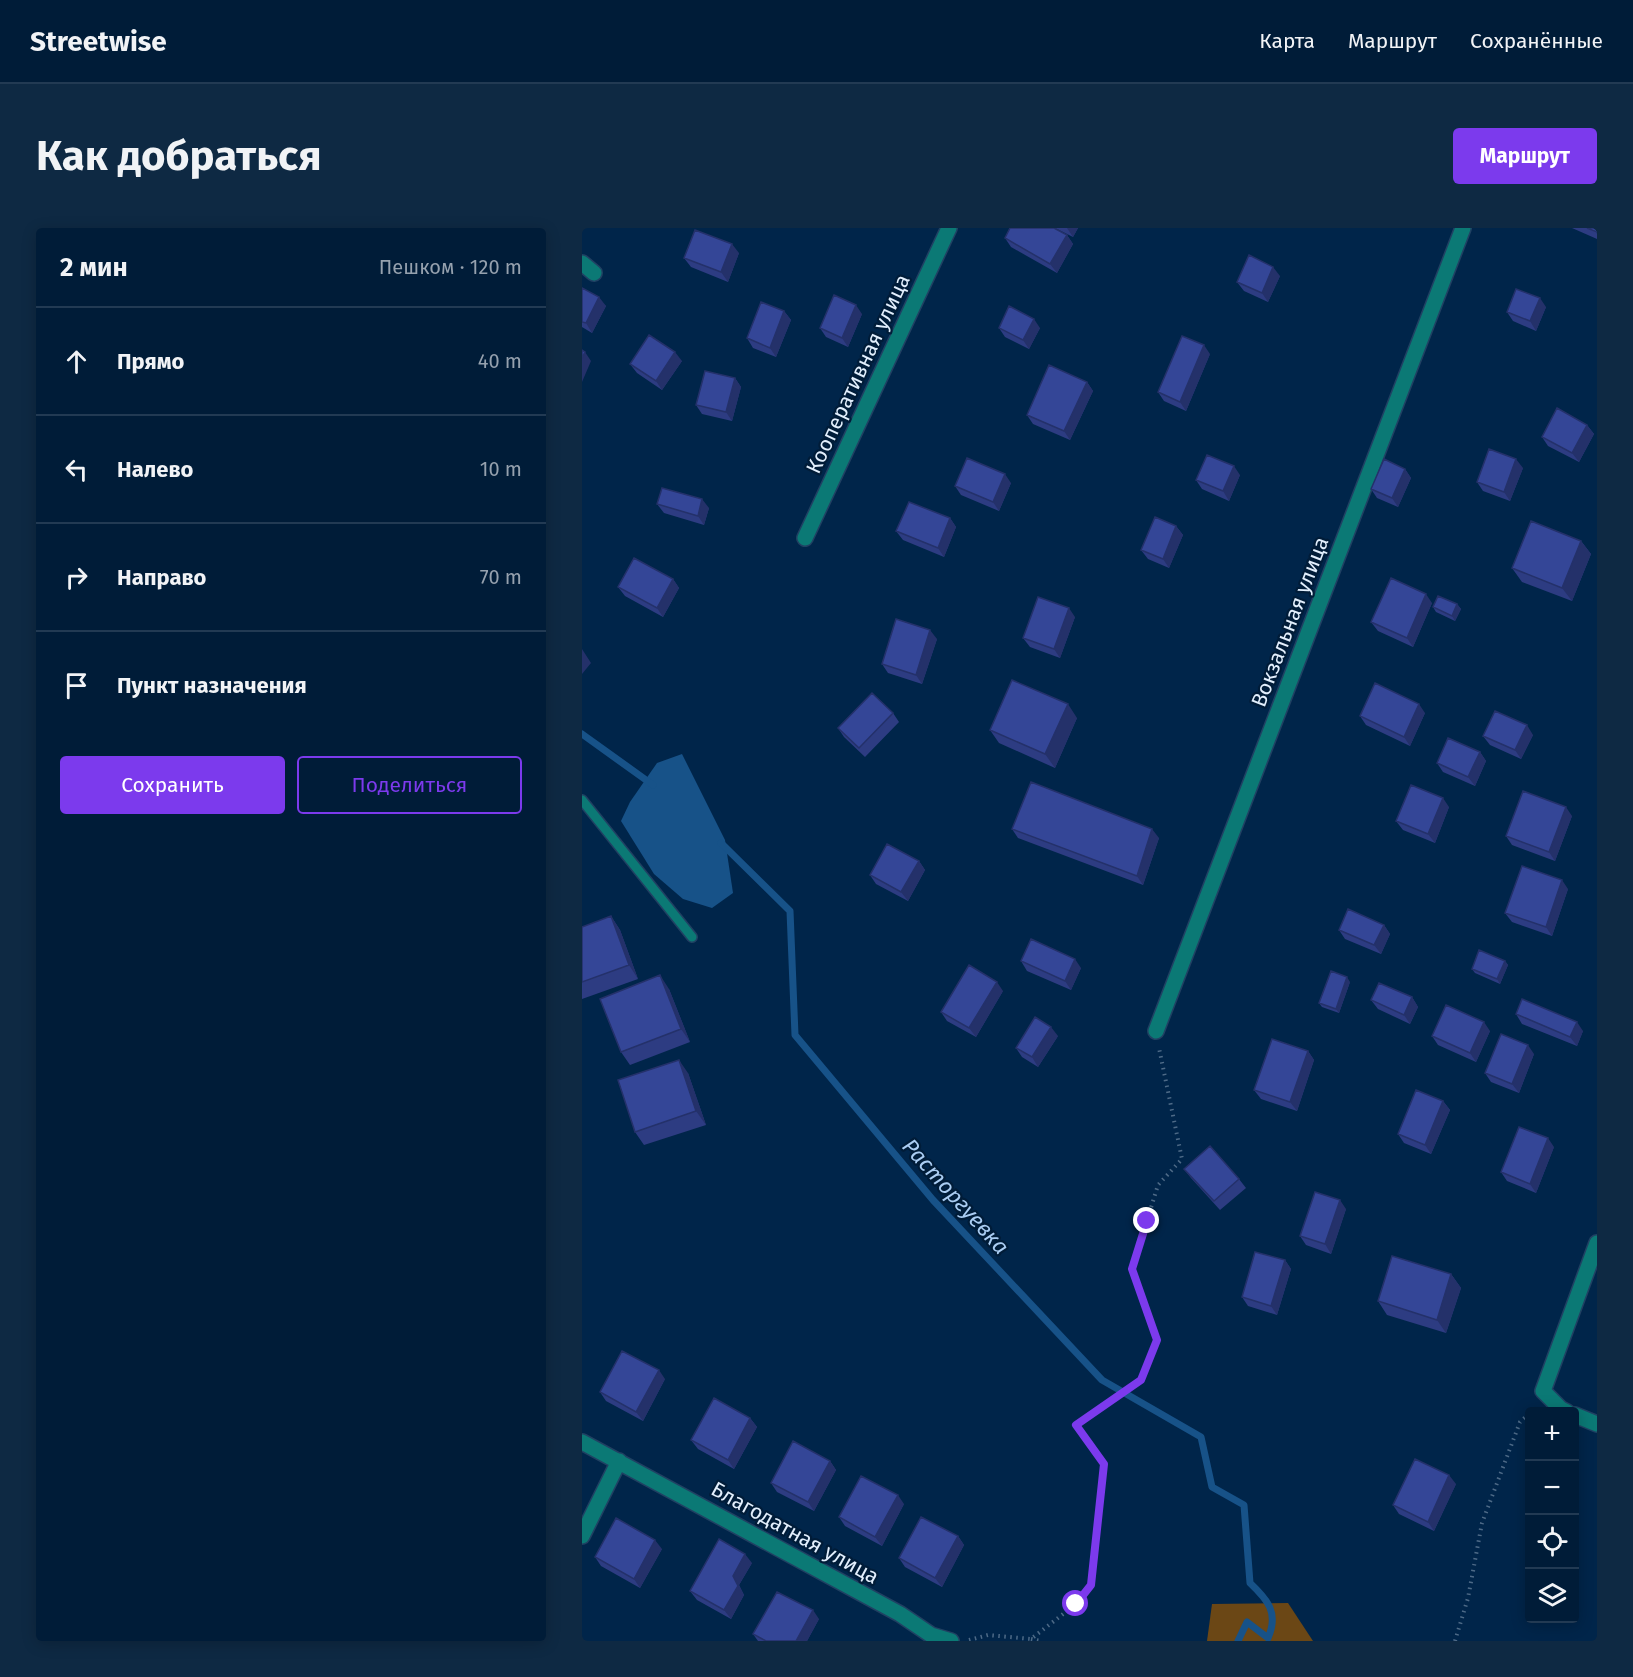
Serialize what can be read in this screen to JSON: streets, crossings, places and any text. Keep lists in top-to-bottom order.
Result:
{
  "streets": {
    "street": ["Кооперативная улица", "Вокзальная улица", "Благодатная улица"]
  },
  "water": ["Расторгуевка"],
  "page": {
    "header": "Streetwise",
    "nav": ["Карта", "Маршрут", "Сохранённые"],
    "buttons": [
      "Маршрут",
      ["Сохранить", "Поделиться"]
    ],
    "title": "Как добраться",
    "heading": ["2 мин", "Пешком · 120 m"],
    "list": [
      ["Прямо", "40 m"],
      ["Налево", "10 m"],
      ["Направо", "70 m"],
      "Пункт назначения"
    ],
    "map_buttons": ["+", "−"]
  }
}
